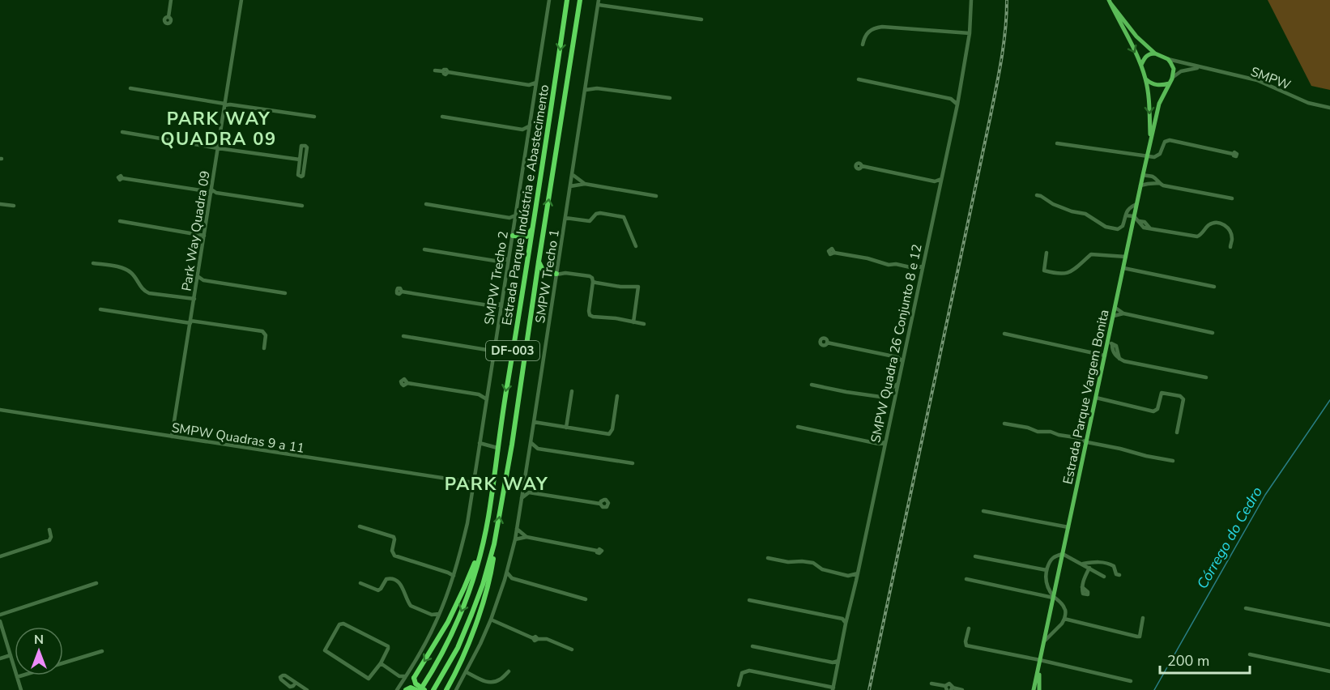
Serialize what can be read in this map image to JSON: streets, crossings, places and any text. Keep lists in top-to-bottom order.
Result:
{
  "streets": {
    "highway": ["Estrada Parque Indústria e Abastecimento", "DF-003"],
    "main road": ["Estrada Parque Vargem Bonita"],
    "street": [
      "SMPW",
      "Park Way Quadra 09",
      "SMPW Trecho 1",
      "SMPW Trecho 2",
      "SMPW Quadra 26 Conjunto 8 e 12",
      "SMPW Quadras 9 a 11"
    ]
  },
  "crossings": [
    ["SMPW", "Estrada Parque Vargem Bonita"],
    ["Park Way Quadra 09", "SMPW Quadras 9 a 11"],
    ["SMPW Trecho 2", "SMPW Quadras 9 a 11"]
  ],
  "districts": ["PARK WAY QUADRA 09", "PARK WAY"],
  "water": ["Córrego do Cedro"],
  "scale_bar": "200 m",
  "north": "top"
}
